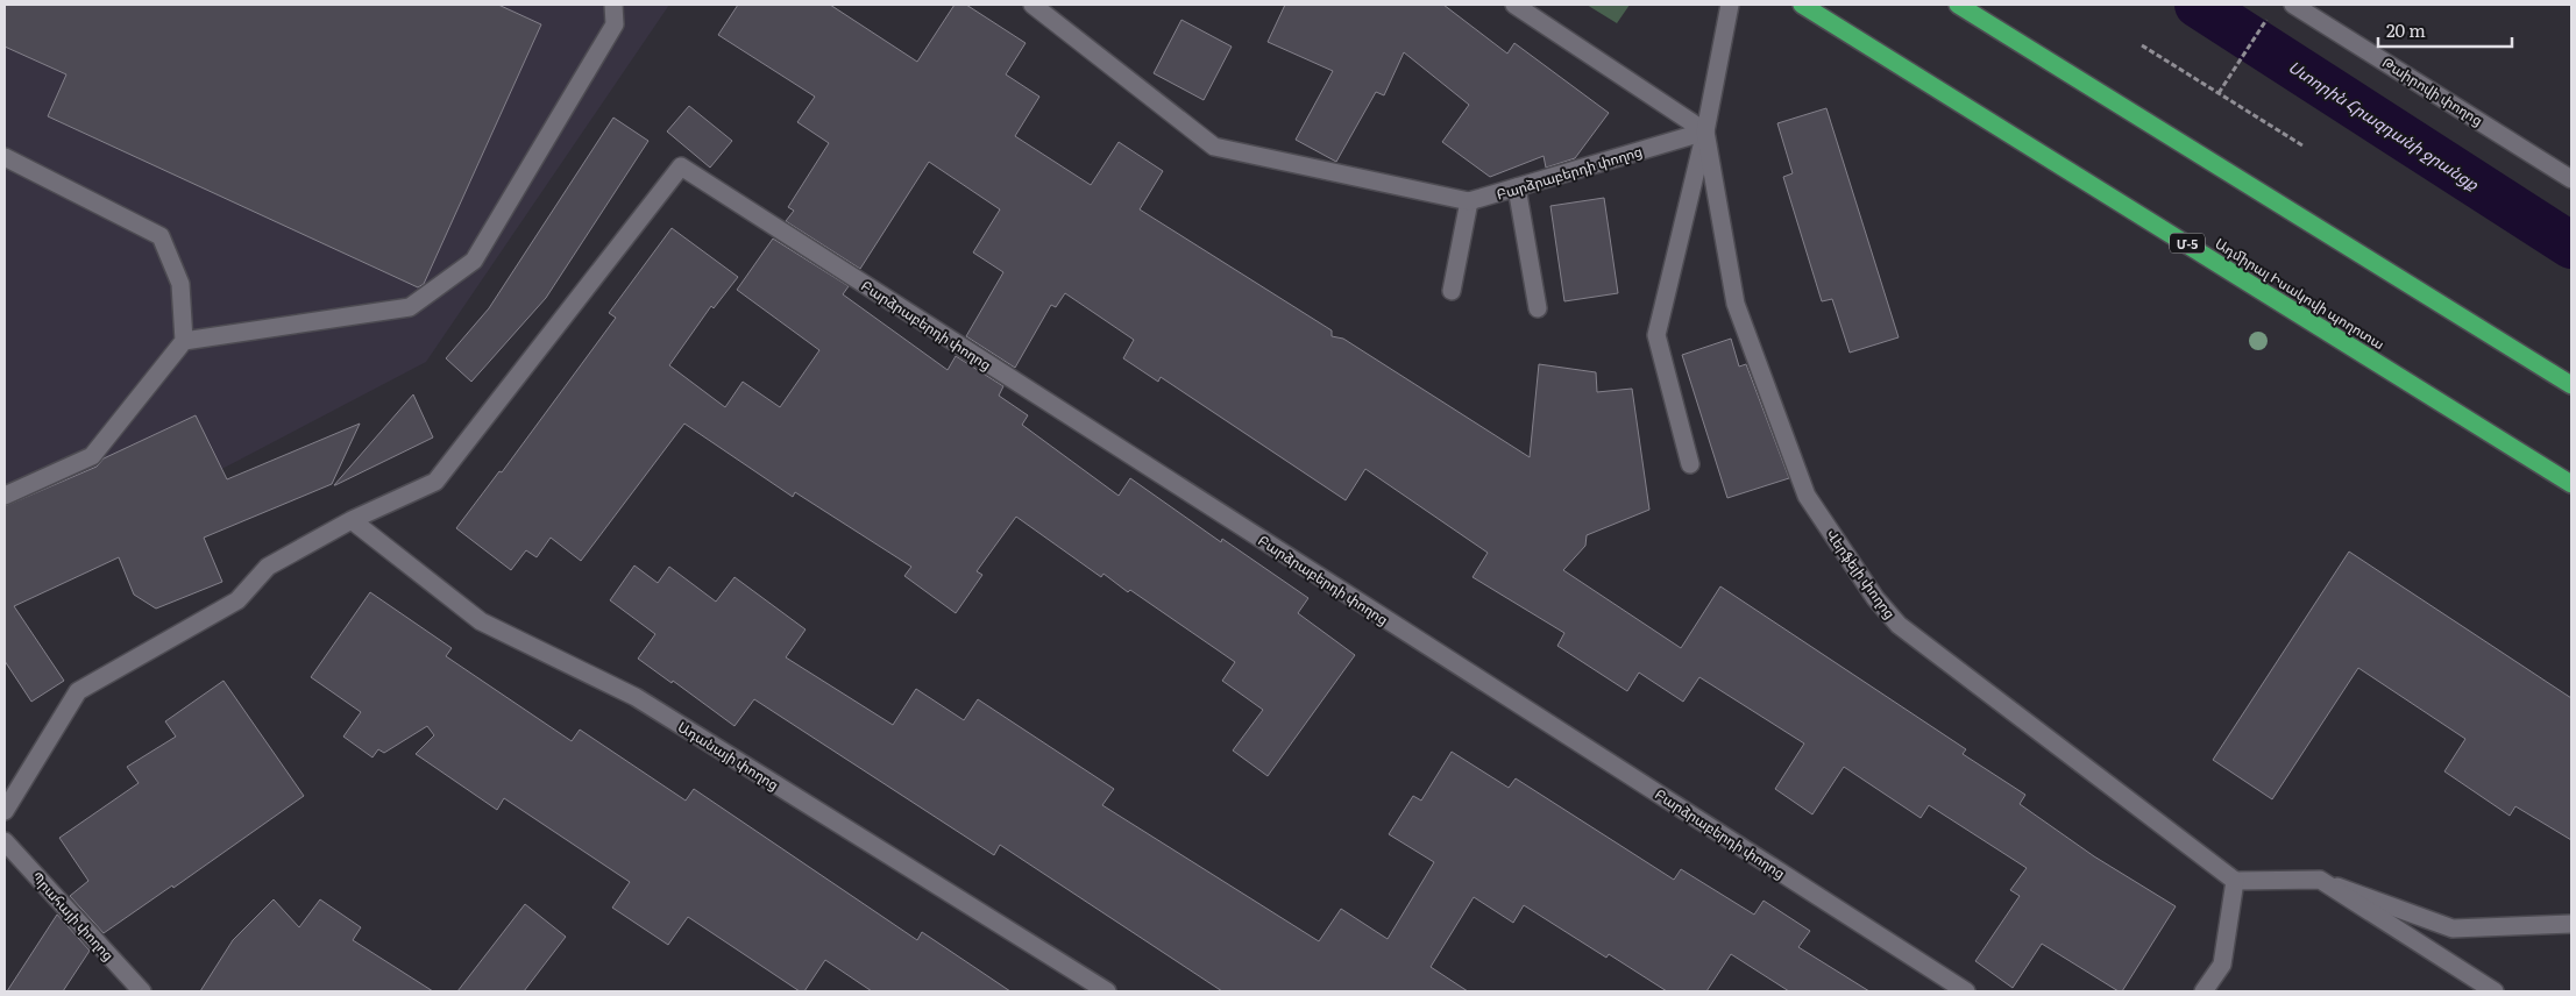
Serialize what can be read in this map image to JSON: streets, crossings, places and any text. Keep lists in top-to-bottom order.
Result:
{
  "streets": {
    "highway": ["Մ-5", "Ադմիրալ Իսակովի պողոտա"],
    "street": [
      "Թաիրովի փողոց",
      "Բարձրաբերդի փողոց",
      "Վերֆելի փողոց",
      "Ադանայի փողոց",
      "Պրահայի փողոց"
    ]
  },
  "crossings": [
    ["Բարձրաբերդի փողոց", "Վերֆելի փողոց"],
    ["Բարձրաբերդի փողոց", "Ադանայի փողոց"]
  ],
  "water": ["Ստորին Հրազդանի ջրանցք"],
  "scale_bar": "20 m"
}
